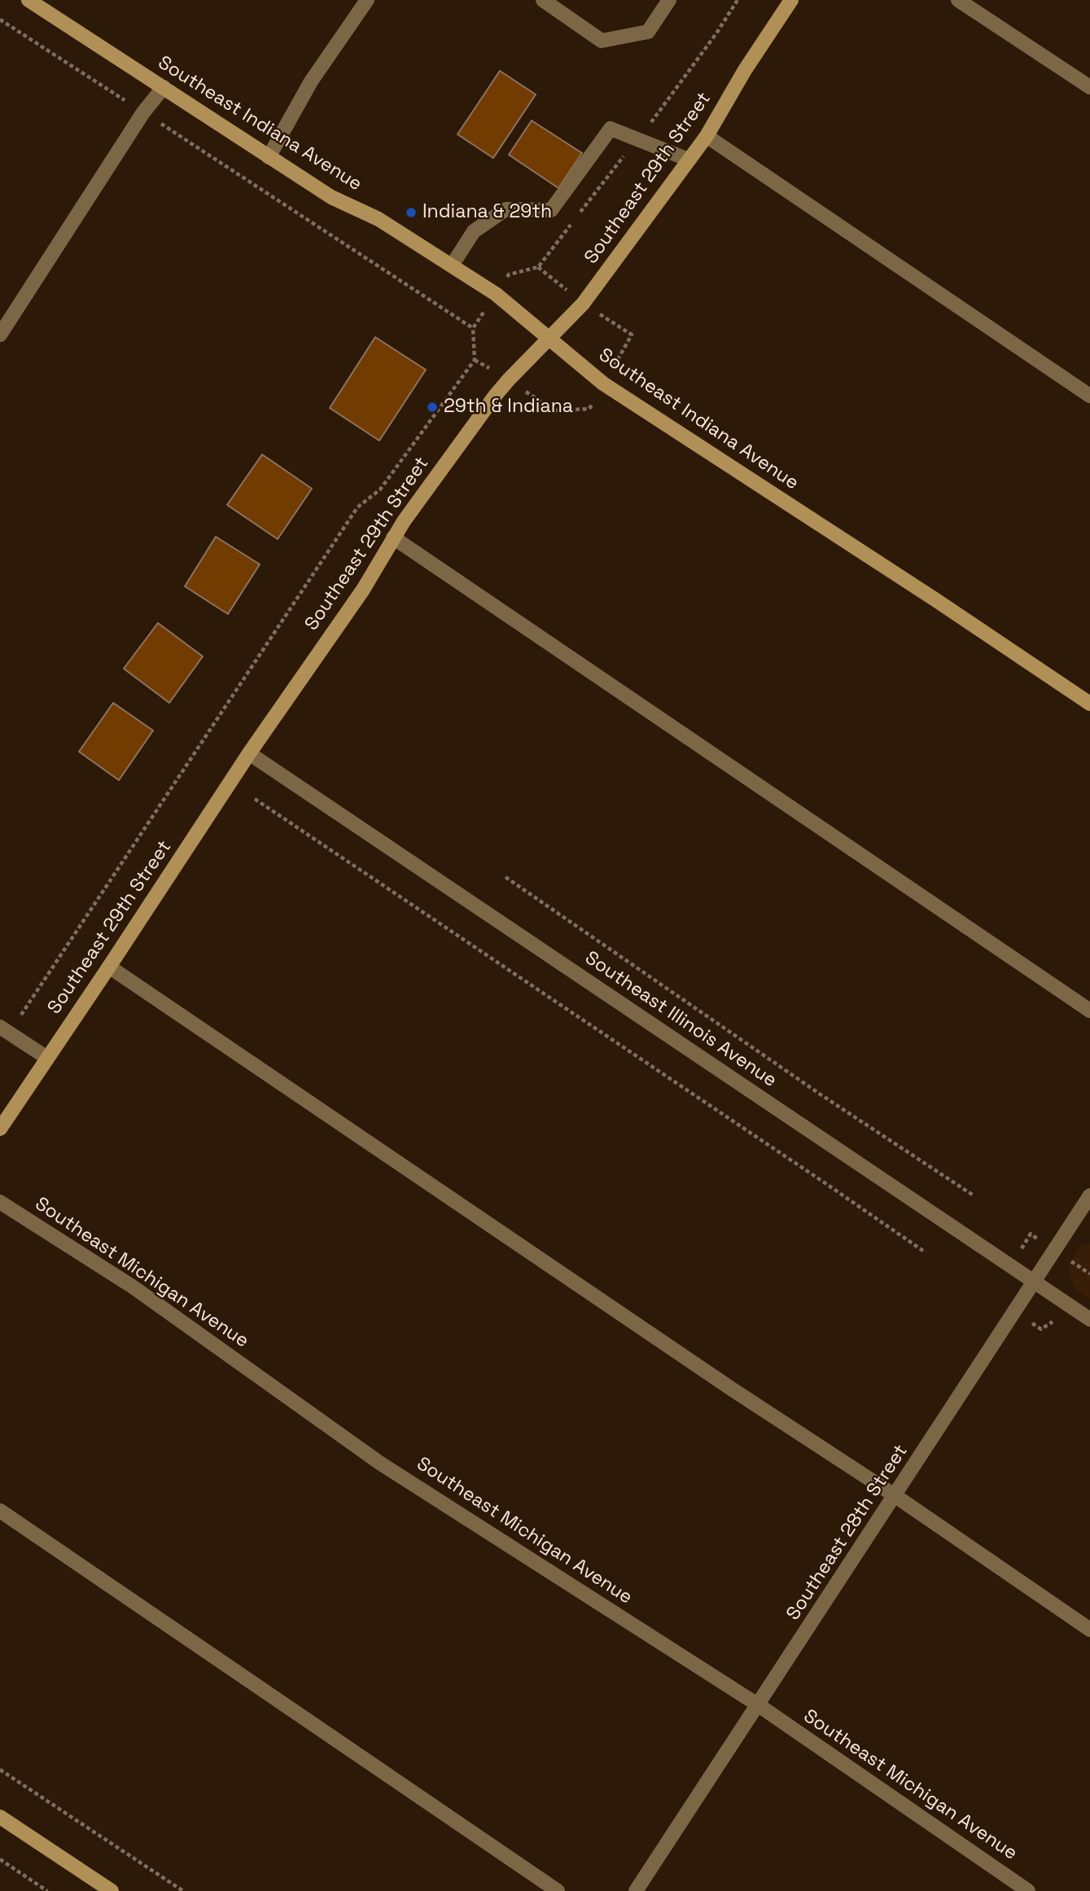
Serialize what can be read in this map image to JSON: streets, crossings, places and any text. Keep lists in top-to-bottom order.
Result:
{
  "streets": {
    "street": [
      "Southeast Indiana Avenue",
      "Southeast 29th Street",
      "Southeast Illinois Avenue",
      "Southeast Michigan Avenue",
      "Southeast 28th Street"
    ]
  },
  "crossings": [
    ["Southeast Indiana Avenue", "Southeast 29th Street"],
    ["Southeast 29th Street", "Southeast Illinois Avenue"],
    ["Southeast Illinois Avenue", "Southeast 28th Street"],
    ["Southeast Michigan Avenue", "Southeast 28th Street"]
  ],
  "places": ["Indiana & 29th", "29th & Indiana"]
}
